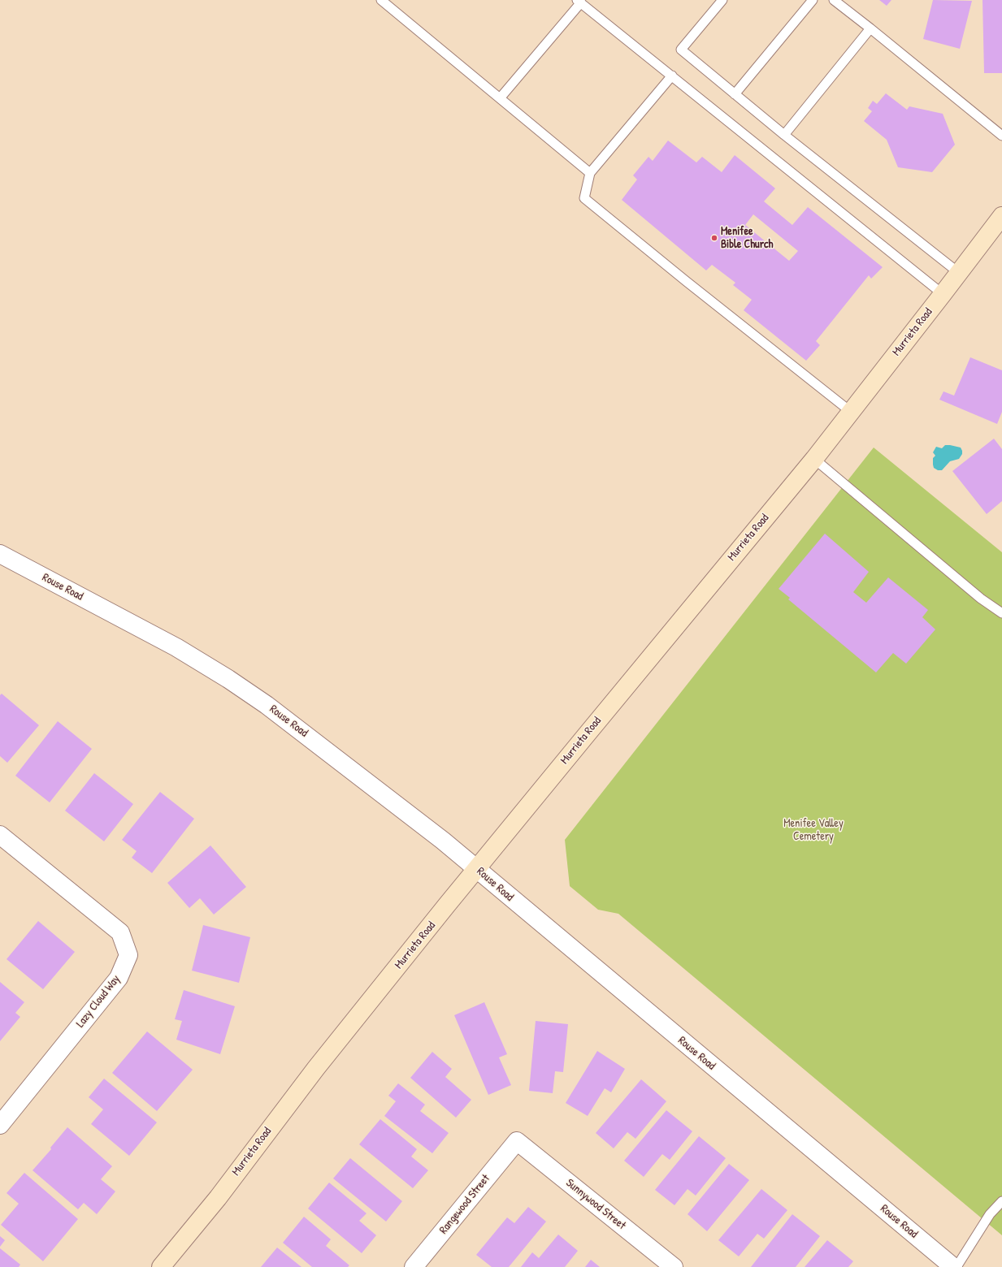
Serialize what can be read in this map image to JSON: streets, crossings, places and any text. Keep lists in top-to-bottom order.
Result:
{
  "streets": {
    "main road": ["Murrieta Road"],
    "street": [
      "Rouse Road",
      "Lazy Cloud Way",
      "Rangewood Street",
      "Sunnywood Street"
    ]
  },
  "crossings": [
    ["Murrieta Road", "Rouse Road"],
    ["Rangewood Street", "Sunnywood Street"]
  ],
  "parks": ["Menifee Valley Cemetery"],
  "places": ["Menifee Bible Church"]
}
